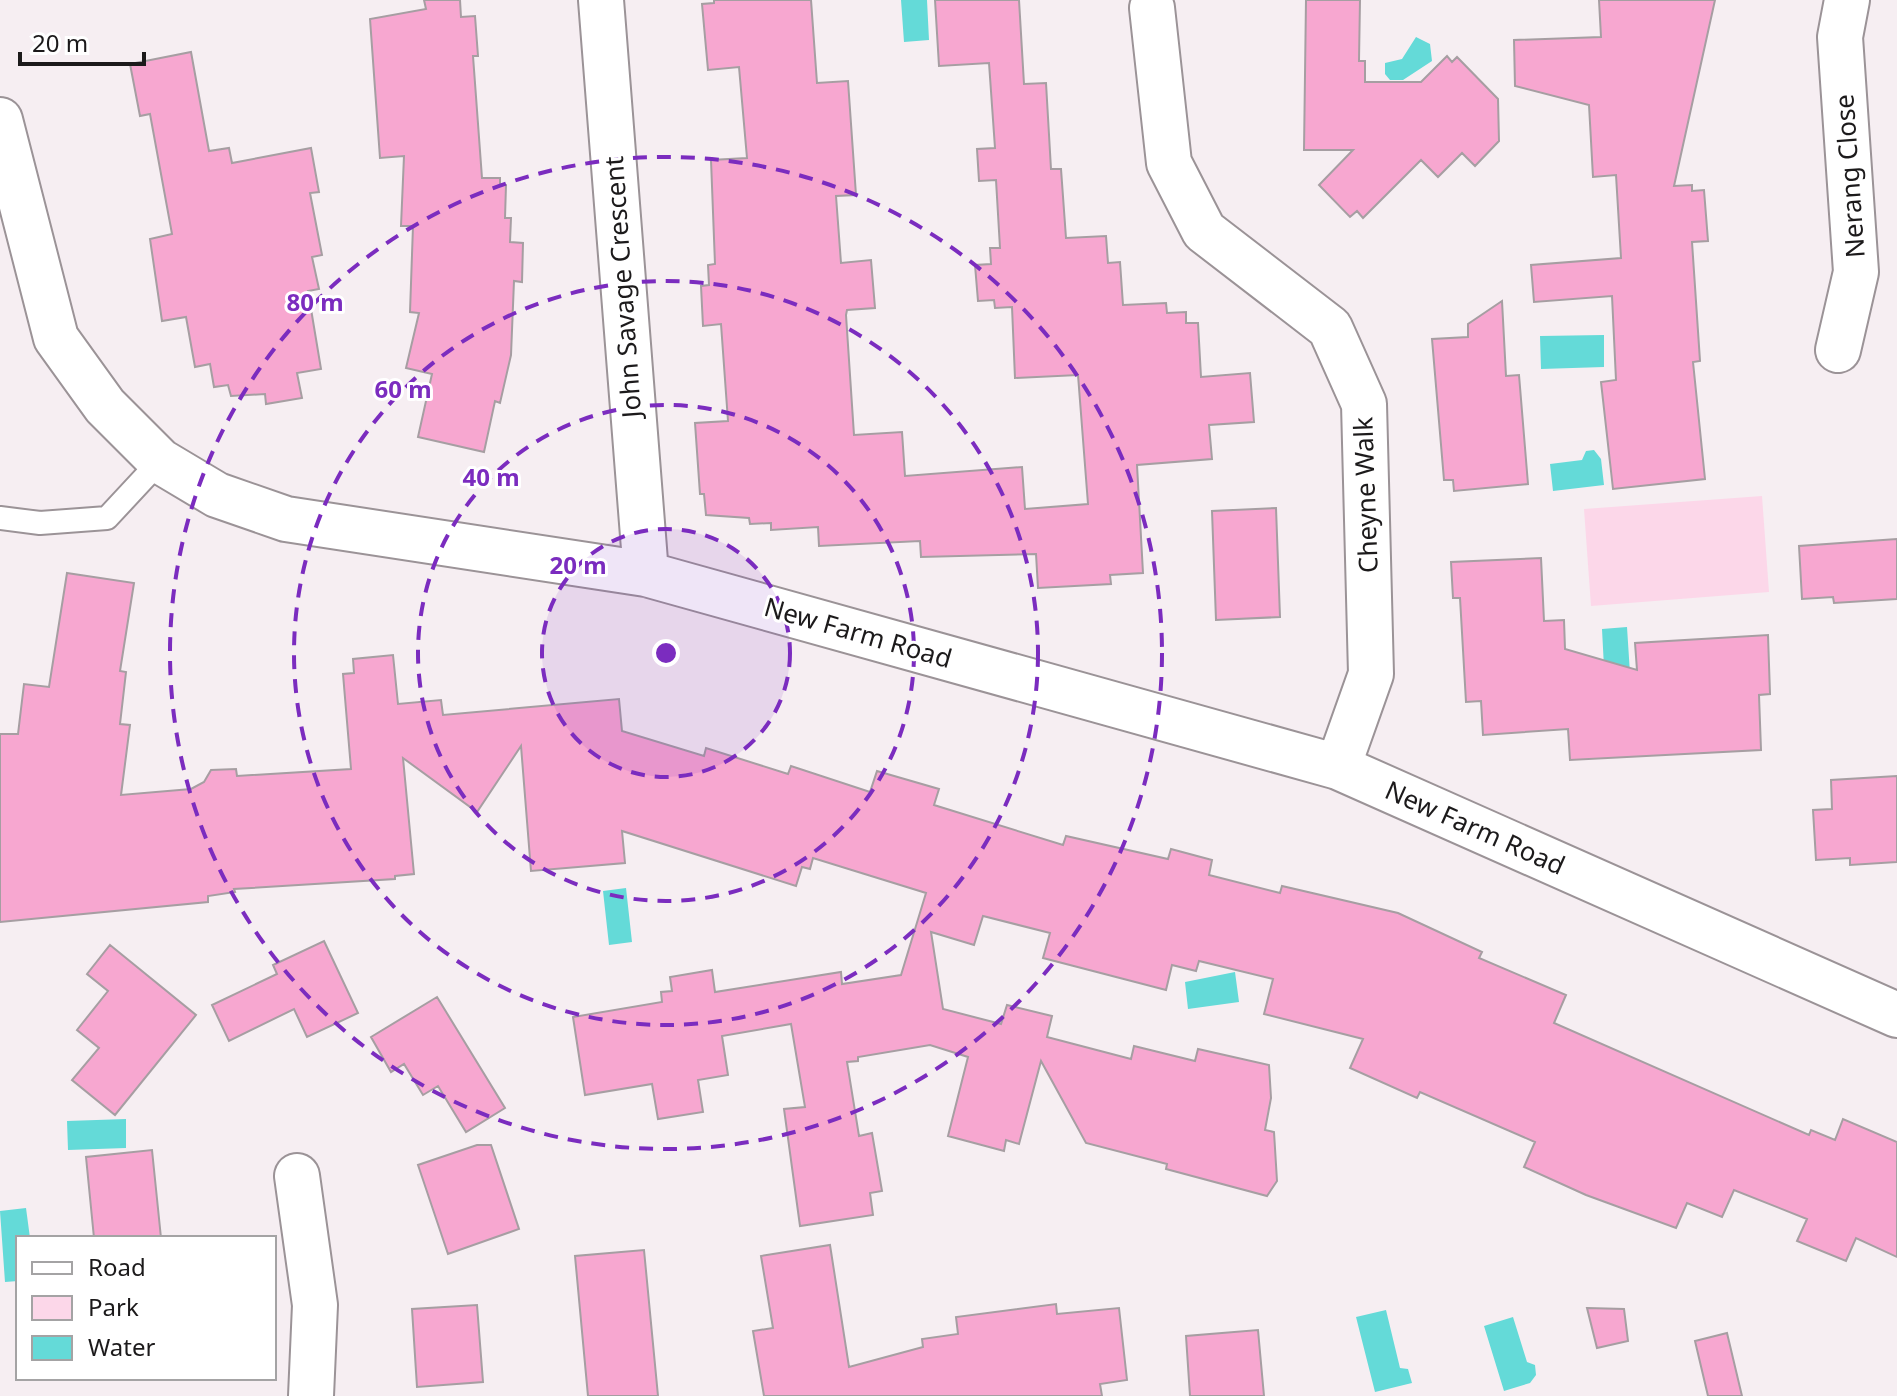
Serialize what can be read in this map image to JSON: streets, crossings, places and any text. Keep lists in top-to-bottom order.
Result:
{
  "streets": {
    "street": [
      "Nerang Close",
      "John Savage Crescent",
      "Cheyne Walk",
      "New Farm Road"
    ]
  },
  "crossings": [
    ["John Savage Crescent", "New Farm Road"],
    ["Cheyne Walk", "New Farm Road"]
  ],
  "legend": ["Road", "Park", "Water"],
  "scale_bar": "20 m",
  "rings": [
    "80 m",
    "60 m",
    "40 m",
    "20 m"
  ]
}
